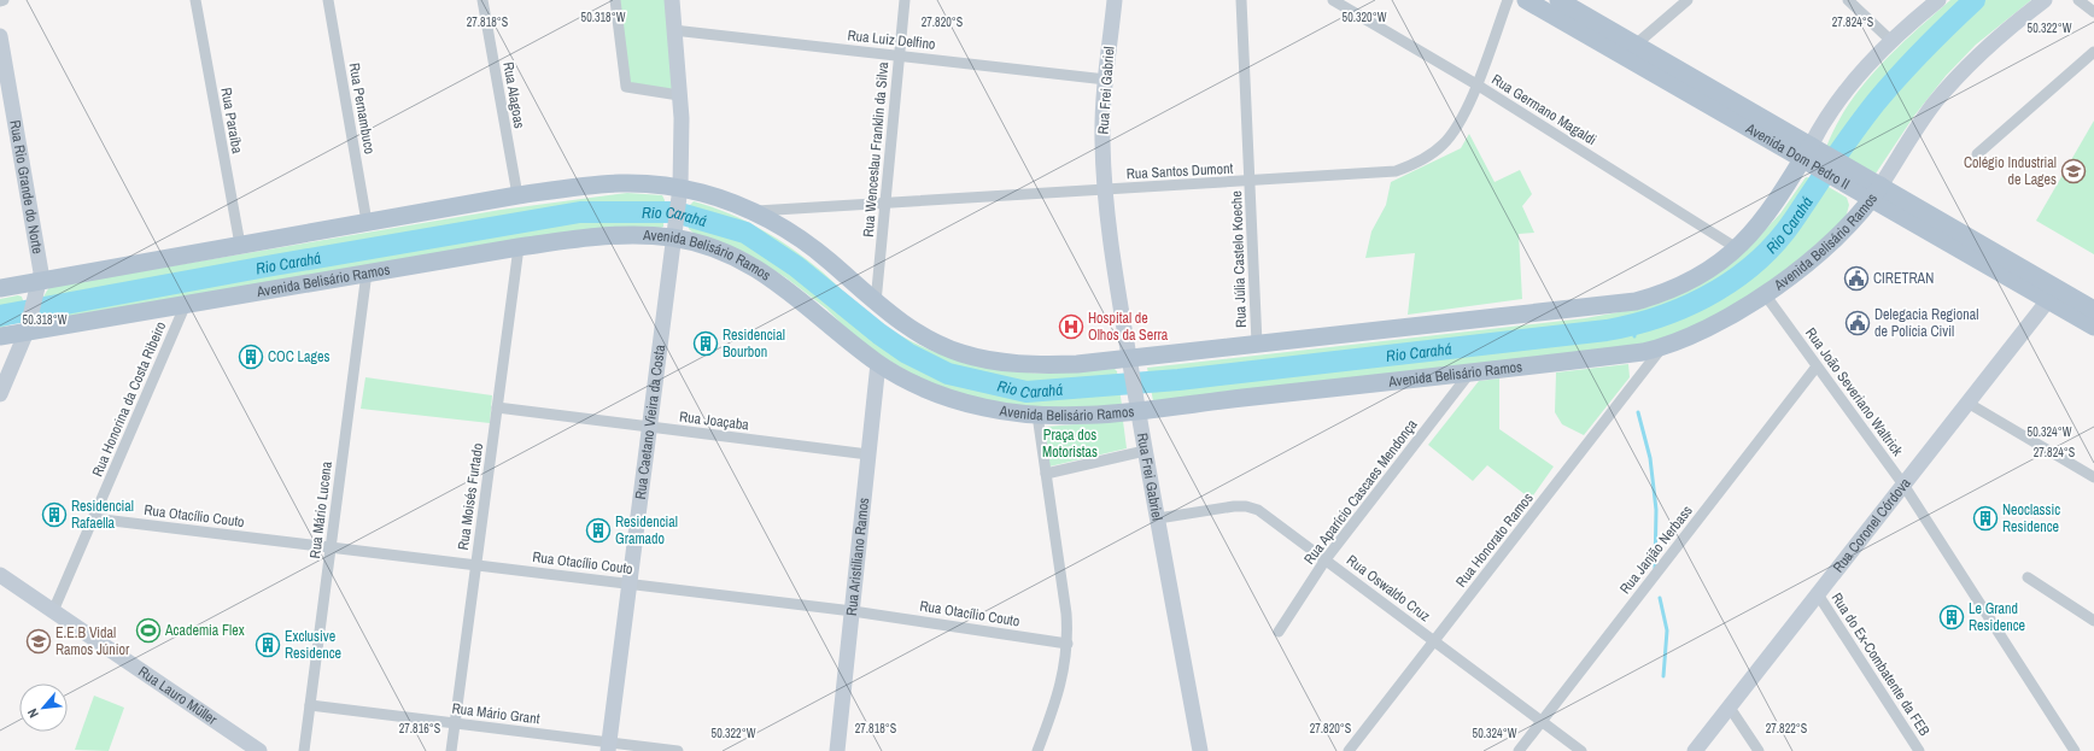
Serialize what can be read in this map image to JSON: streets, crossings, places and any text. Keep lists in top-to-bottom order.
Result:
{
  "streets": {
    "main road": [
      "Rua Frei Gabriel",
      "Avenida Dom Pedro II",
      "Rua Rio Grande do Norte",
      "Avenida Belisário Ramos",
      "Rua Caetano Vieira da Costa",
      "Rua Coronel Córdova",
      "Rua Aristiliano Ramos",
      "Rua Lauro Müller"
    ],
    "street": [
      "Rua Luiz Delfino",
      "Rua Alagoas",
      "Rua Pernambuco",
      "Rua Germano Magaldi",
      "Rua Paraíba",
      "Rua Wenceslau Franklin da Silva",
      "Rua Santos Dumont",
      "Rua Júlia Castelo Koeche",
      "Rua João Severiano Waltrick",
      "Rua Honorina da Costa Ribeiro",
      "Rua Joaçaba",
      "Rua Aparício Cascaes Mendonça",
      "Rua Moisés Furtado",
      "Rua Mário Lucena",
      "Rua Otacílio Couto",
      "Rua Honorato Ramos",
      "Rua Janjão Nerbass",
      "Rua Oswaldo Cruz",
      "Rua do Ex-Combatente da FEB",
      "Rua Mário Grant"
    ]
  },
  "crossings": [
    ["Rua Luiz Delfino", "Rua Frei Gabriel"],
    ["Rua Luiz Delfino", "Rua Wenceslau Franklin da Silva"],
    ["Rua Luiz Delfino", "Rua Caetano Vieira da Costa"],
    ["Rua Frei Gabriel", "Rua Santos Dumont"],
    ["Rua Frei Gabriel", "Avenida Belisário Ramos"],
    ["Rua Frei Gabriel", "Rua Oswaldo Cruz"],
    ["Rua Germano Magaldi", "Rua Santos Dumont"],
    ["Rua Wenceslau Franklin da Silva", "Rua Santos Dumont"],
    ["Avenida Dom Pedro II", "Avenida Belisário Ramos"],
    ["Avenida Dom Pedro II", "Rua Coronel Córdova"],
    ["Rua Santos Dumont", "Rua Júlia Castelo Koeche"],
    ["Rua Rio Grande do Norte", "Avenida Belisário Ramos"],
    ["Avenida Belisário Ramos", "Rua João Severiano Waltrick"],
    ["Avenida Belisário Ramos", "Rua Honorina da Costa Ribeiro"],
    ["Avenida Belisário Ramos", "Rua Caetano Vieira da Costa"],
    ["Avenida Belisário Ramos", "Rua Aparício Cascaes Mendonça"],
    ["Avenida Belisário Ramos", "Rua Moisés Furtado"],
    ["Avenida Belisário Ramos", "Rua Mário Lucena"],
    ["Avenida Belisário Ramos", "Rua Honorato Ramos"],
    ["Avenida Belisário Ramos", "Rua Aristiliano Ramos"],
    ["Rua João Severiano Waltrick", "Rua Coronel Córdova"],
    ["Rua João Severiano Waltrick", "Rua Janjão Nerbass"],
    ["Rua Honorina da Costa Ribeiro", "Rua Otacílio Couto"],
    ["Rua Honorina da Costa Ribeiro", "Rua Lauro Müller"],
    ["Rua Joaçaba", "Rua Caetano Vieira da Costa"],
    ["Rua Joaçaba", "Rua Moisés Furtado"],
    ["Rua Joaçaba", "Rua Aristiliano Ramos"],
    ["Rua Caetano Vieira da Costa", "Rua Otacílio Couto"],
    ["Rua Caetano Vieira da Costa", "Rua Mário Grant"],
    ["Rua Aparício Cascaes Mendonça", "Rua Oswaldo Cruz"],
    ["Rua Moisés Furtado", "Rua Otacílio Couto"],
    ["Rua Moisés Furtado", "Rua Mário Grant"],
    ["Rua Mário Lucena", "Rua Otacílio Couto"],
    ["Rua Mário Lucena", "Rua Mário Grant"],
    ["Rua Otacílio Couto", "Rua Aristiliano Ramos"],
    ["Rua Coronel Córdova", "Rua do Ex-Combatente da FEB"],
    ["Rua Honorato Ramos", "Rua Oswaldo Cruz"],
    ["Rua Janjão Nerbass", "Rua Oswaldo Cruz"]
  ],
  "water": ["Rio Carahá"],
  "parks": ["Praça dos Motoristas"],
  "places": {
    "school or university": ["Colégio Industrial de Lages", "E.E.B Vidal Ramos Júnior"],
    "public building": ["CIRETRAN", "Delegacia Regional de Polícia Civil"],
    "hospital": ["Hospital de Olhos da Serra"],
    "building": [
      "Residencial Bourbon",
      "COC Lages",
      "Residencial Rafaella",
      "Neoclassic Residence",
      "Residencial Gramado",
      "Le Grand Residence",
      "Exclusive Residence"
    ],
    "sports": ["Academia Flex"]
  },
  "north": "bottom left",
  "coordinates": [
    "50.320°W",
    "50.318°W",
    "27.818°S",
    "27.820°S",
    "27.824°S",
    "50.322°W",
    "50.324°W",
    "27.816°S",
    "27.822°S"
  ]
}
